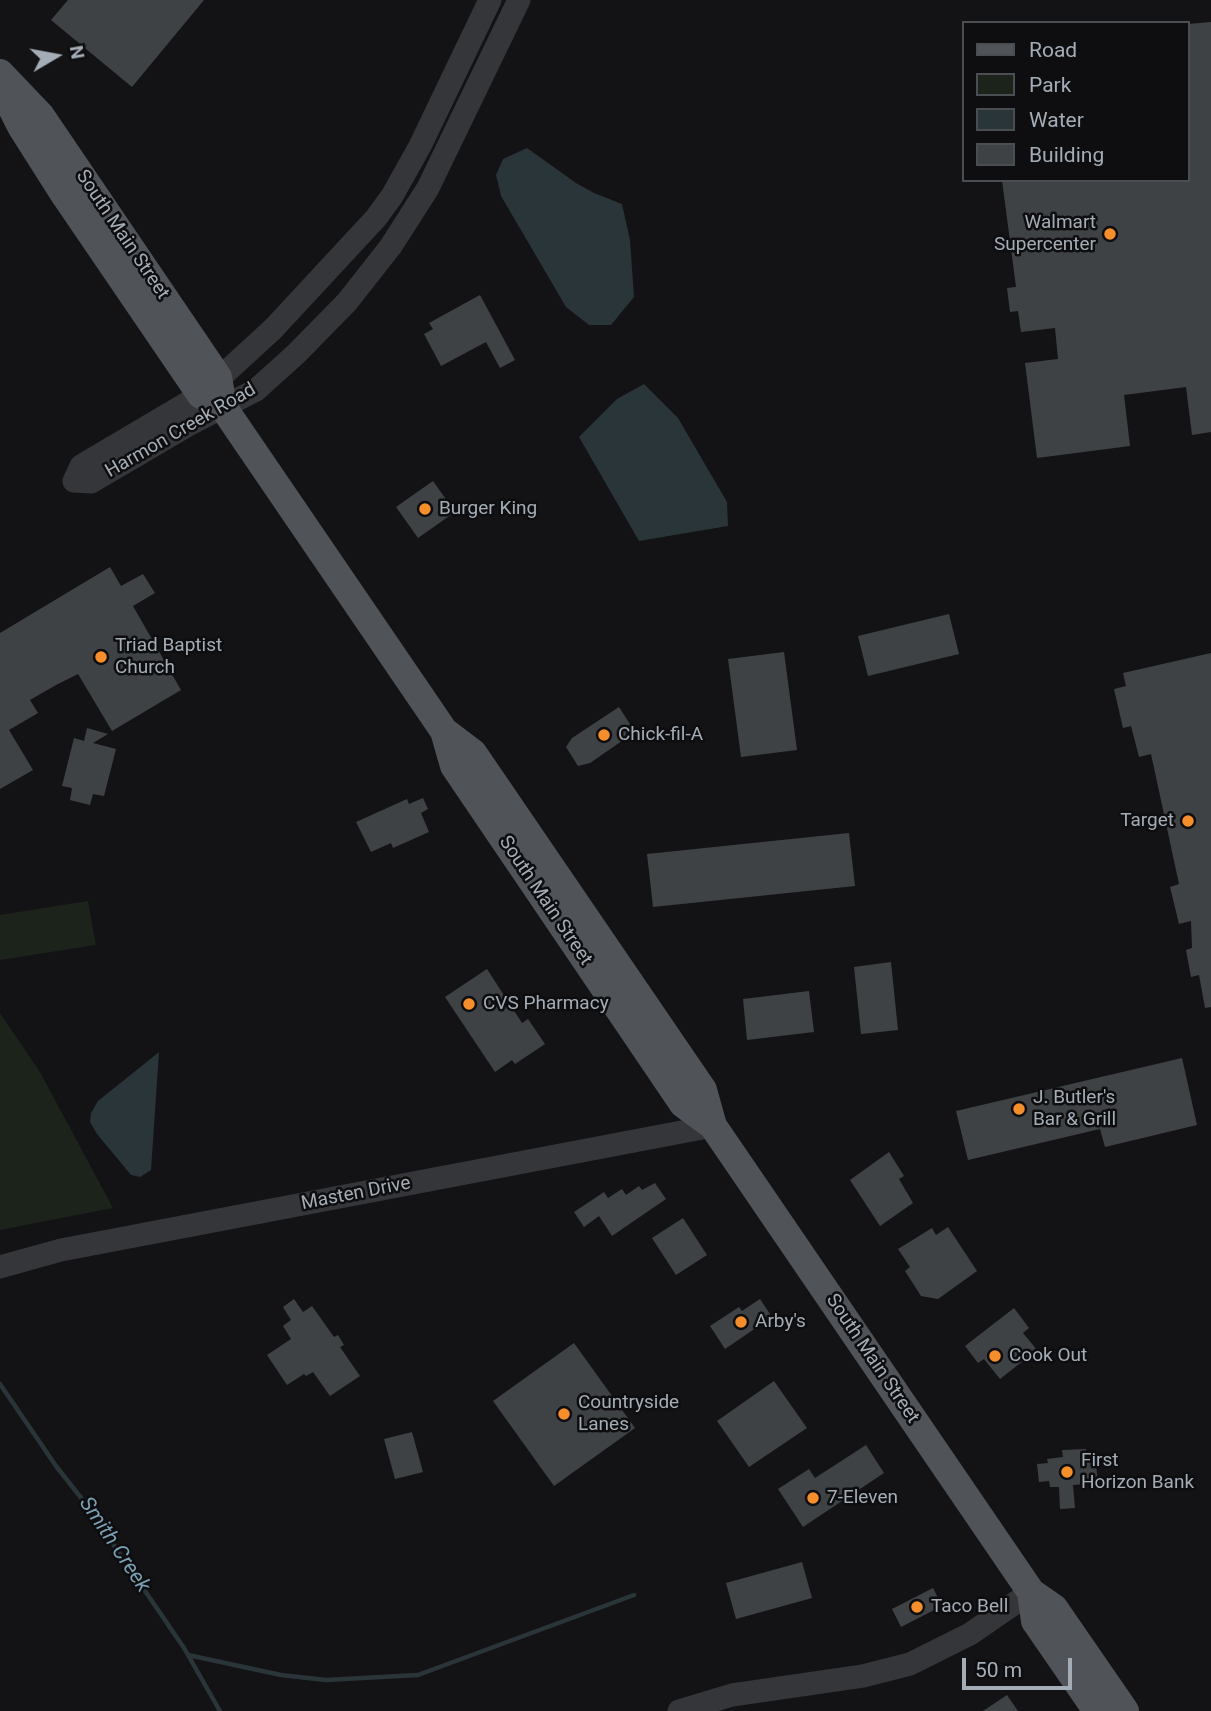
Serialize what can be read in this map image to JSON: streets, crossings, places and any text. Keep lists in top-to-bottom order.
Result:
{
  "streets": {
    "main road": ["South Main Street"],
    "street": ["Harmon Creek Road", "Masten Drive"]
  },
  "crossings": [
    ["South Main Street", "Harmon Creek Road"],
    ["South Main Street", "Masten Drive"]
  ],
  "water": ["Smith Creek"],
  "places": [
    "Walmart Supercenter",
    "Burger King",
    "Triad Baptist Church",
    "Chick-fil-A",
    "Target",
    "CVS Pharmacy",
    "J. Butler's Bar & Grill",
    "Arby's",
    "Cook Out",
    "Countryside Lanes",
    "First Horizon Bank",
    "7-Eleven",
    "Taco Bell"
  ],
  "legend": [
    "Road",
    "Park",
    "Water",
    "Building"
  ],
  "scale_bar": "50 m",
  "north": "right"
}
